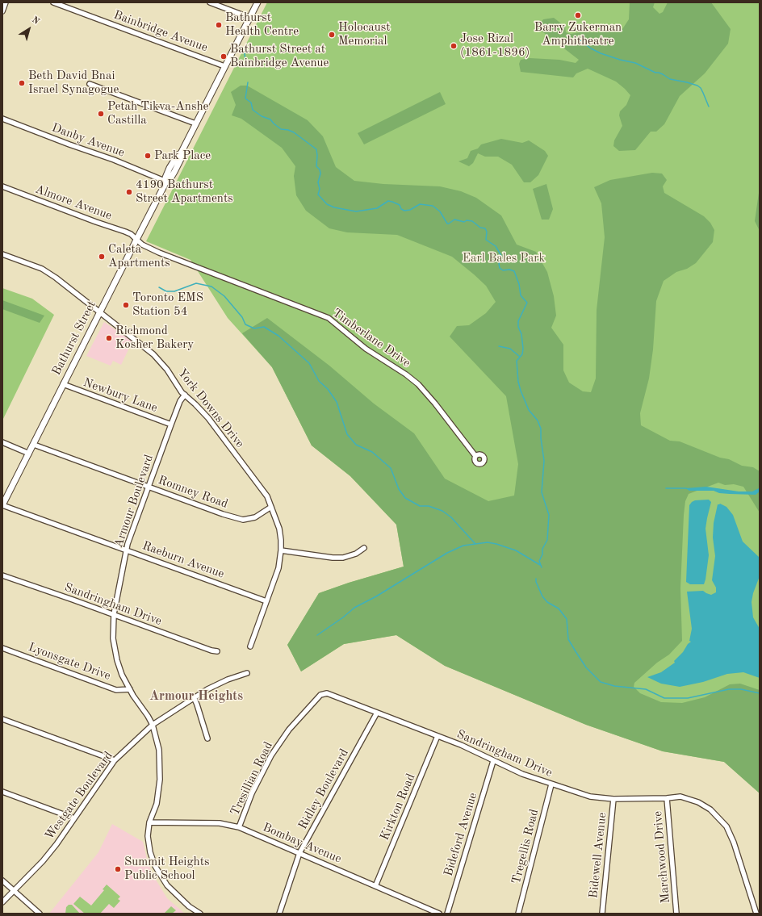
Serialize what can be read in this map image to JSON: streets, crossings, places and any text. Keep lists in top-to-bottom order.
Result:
{
  "streets": {
    "main road": ["Bathurst Street"],
    "street": [
      "Bainbridge Avenue",
      "Danby Avenue",
      "Almore Avenue",
      "Timberlane Drive",
      "Newbury Lane",
      "York Downs Drive",
      "Romney Road",
      "Armour Boulevard",
      "Raeburn Avenue",
      "Sandringham Drive",
      "Lyonsgate Drive",
      "Tresillian Road",
      "Ridley Boulevard",
      "Westgate Boulevard",
      "Kirkton Road",
      "Bideford Avenue",
      "Bombay Avenue",
      "Tregellis Road",
      "Bidewell Avenue",
      "Marchwood Drive"
    ]
  },
  "crossings": [
    ["Bainbridge Avenue", "Bathurst Street"],
    ["Danby Avenue", "Bathurst Street"],
    ["Almore Avenue", "Bathurst Street"],
    ["Almore Avenue", "Timberlane Drive"],
    ["Bathurst Street", "Timberlane Drive"],
    ["Bathurst Street", "Newbury Lane"],
    ["Bathurst Street", "York Downs Drive"],
    ["Bathurst Street", "Romney Road"],
    ["Bathurst Street", "Raeburn Avenue"],
    ["Newbury Lane", "Armour Boulevard"],
    ["York Downs Drive", "Romney Road"],
    ["York Downs Drive", "Armour Boulevard"],
    ["York Downs Drive", "Raeburn Avenue"],
    ["Romney Road", "Armour Boulevard"],
    ["Armour Boulevard", "Raeburn Avenue"],
    ["Armour Boulevard", "Sandringham Drive"],
    ["Armour Boulevard", "Lyonsgate Drive"],
    ["Armour Boulevard", "Westgate Boulevard"],
    ["Armour Boulevard", "Bombay Avenue"],
    ["Sandringham Drive", "Tresillian Road"],
    ["Sandringham Drive", "Ridley Boulevard"],
    ["Sandringham Drive", "Kirkton Road"],
    ["Sandringham Drive", "Bideford Avenue"],
    ["Sandringham Drive", "Tregellis Road"],
    ["Sandringham Drive", "Bidewell Avenue"],
    ["Sandringham Drive", "Marchwood Drive"],
    ["Tresillian Road", "Bombay Avenue"],
    ["Ridley Boulevard", "Bombay Avenue"],
    ["Kirkton Road", "Bombay Avenue"]
  ],
  "districts": ["Armour Heights"],
  "parks": ["Earl Bales Park"],
  "places": [
    "Barry Zukerman Amphitheatre",
    "Bathurst Health Centre",
    "Holocaust Memorial",
    "Jose Rizal (1861-1896)",
    "Bathurst Street at Bainbridge Avenue",
    "Beth David Bnai Israel Synagogue",
    "Petah Tikva-Anshe Castilla",
    "Park Place",
    "4190 Bathurst Street Apartments",
    "Caleta Apartments",
    "Toronto EMS Station 54",
    "Richmond Kosher Bakery",
    "Summit Heights Public School"
  ],
  "north": "top right"
}
